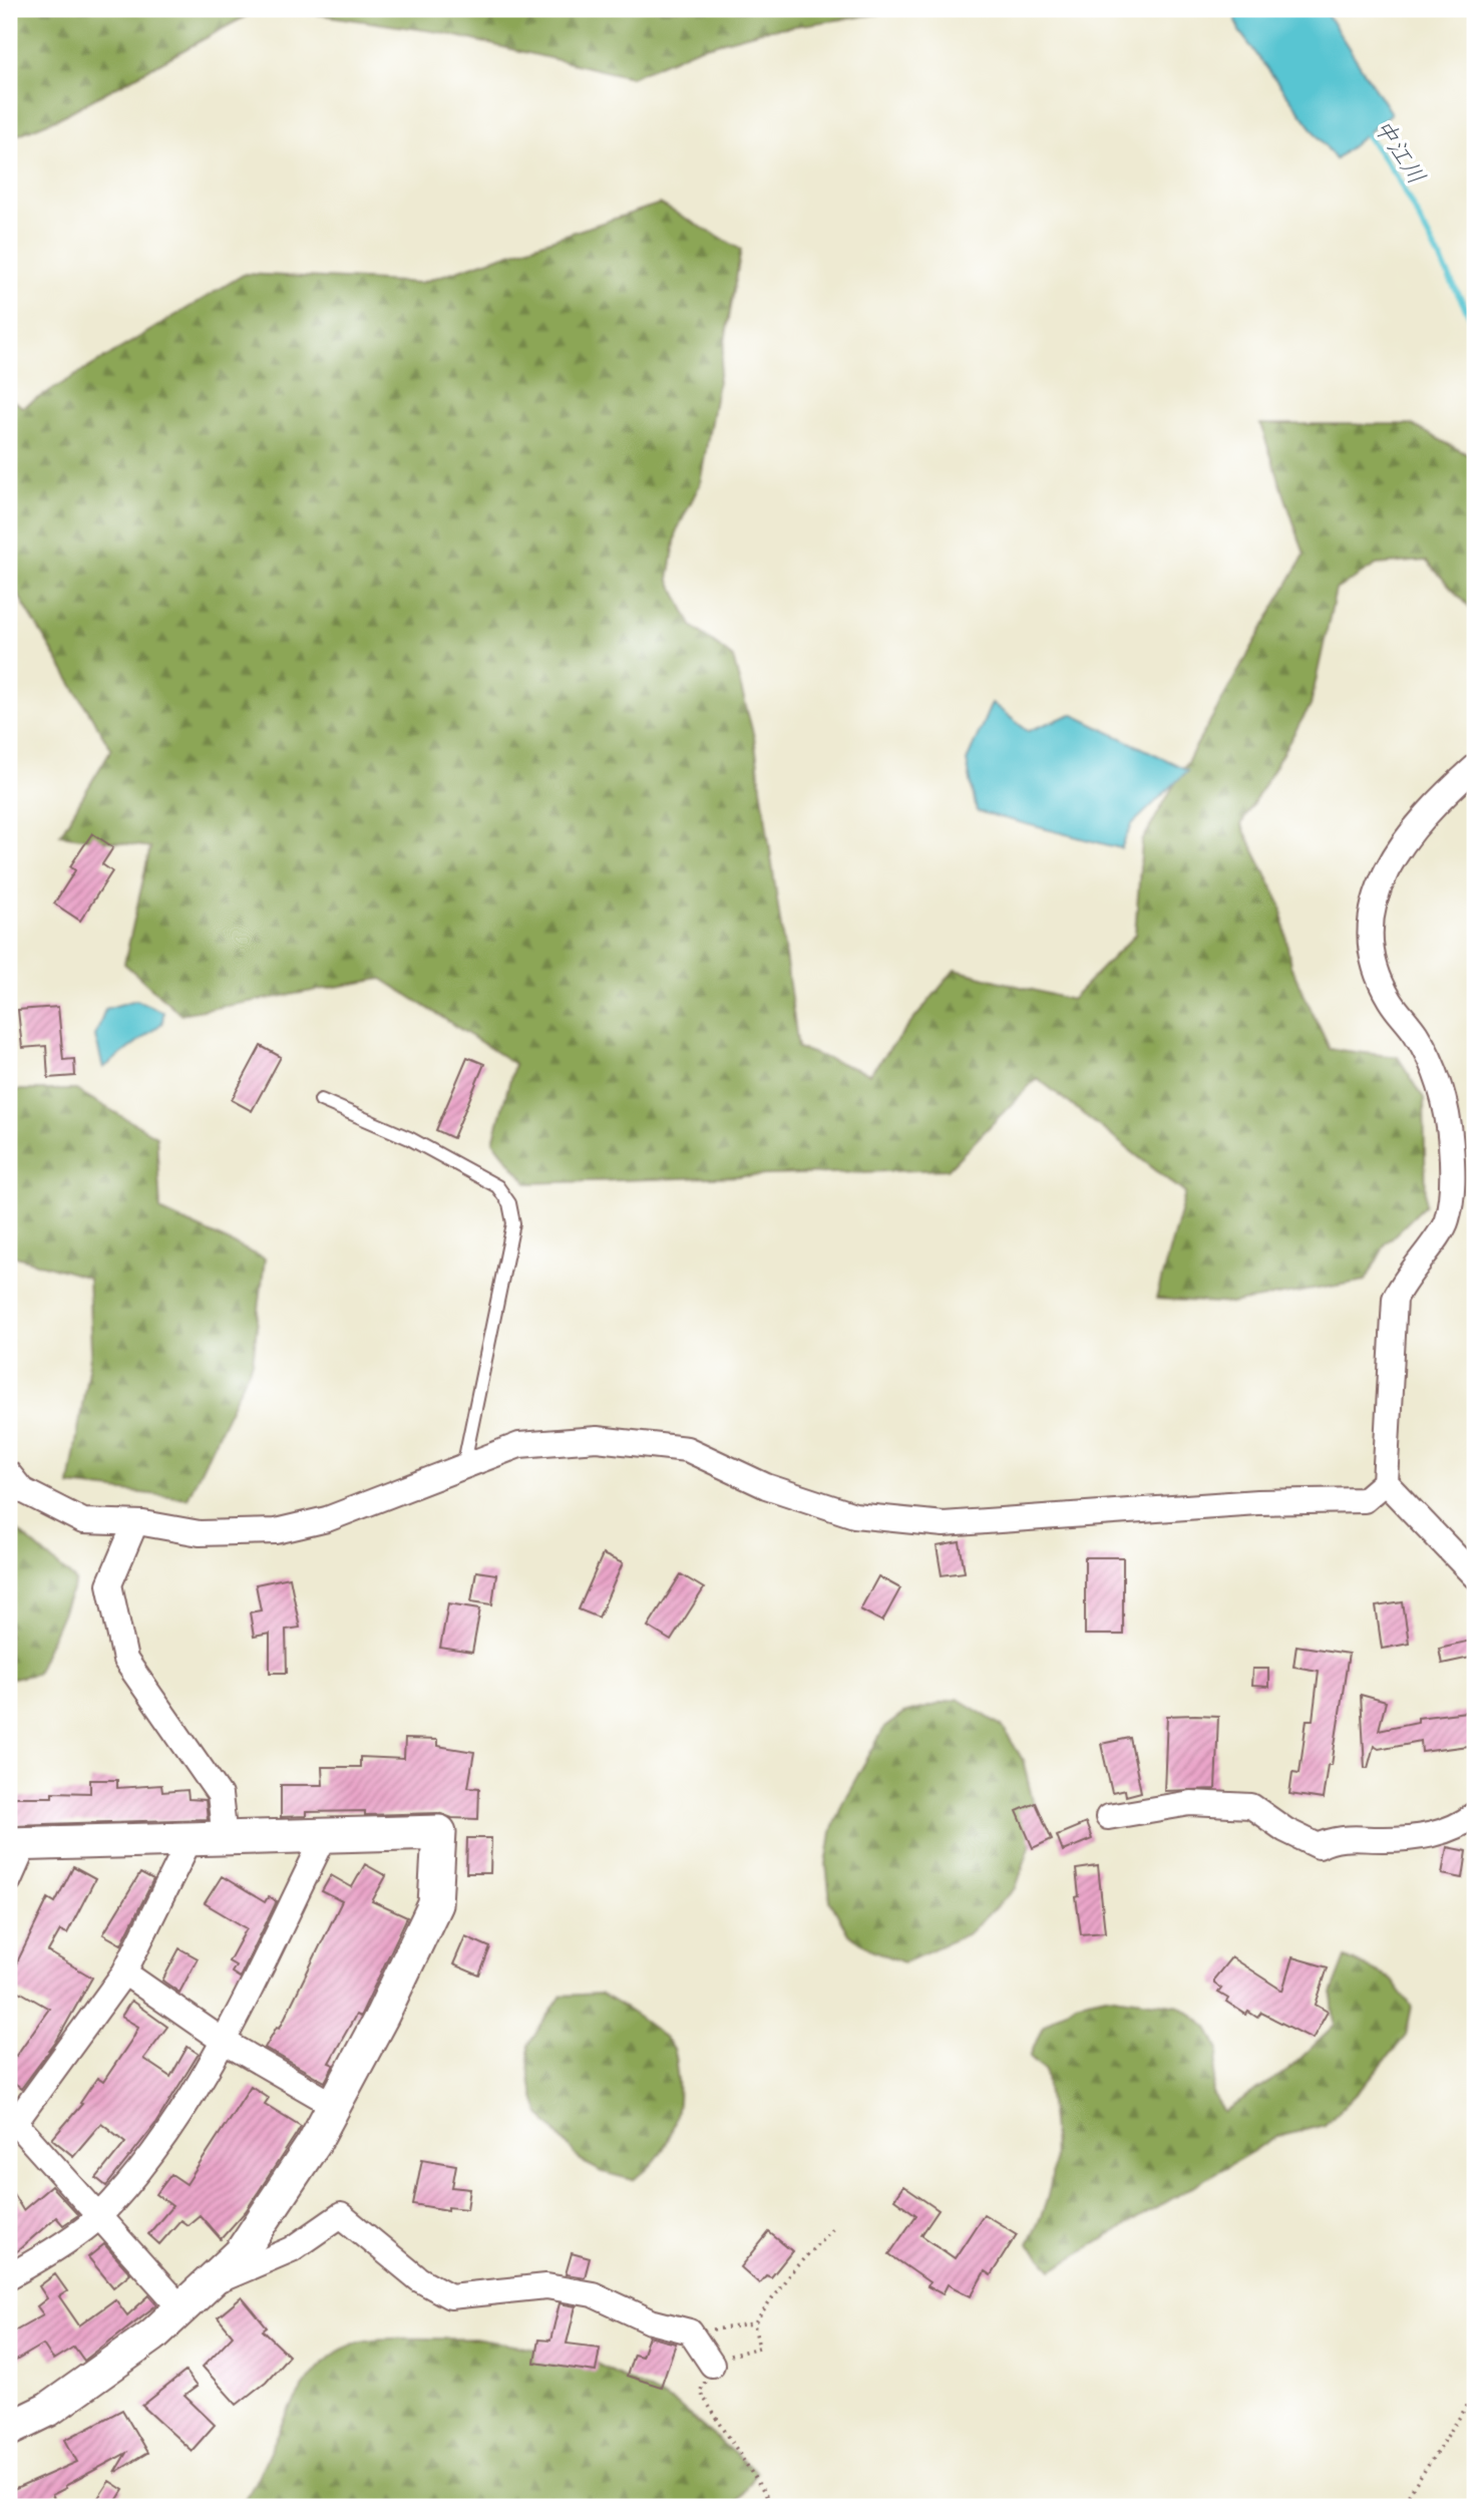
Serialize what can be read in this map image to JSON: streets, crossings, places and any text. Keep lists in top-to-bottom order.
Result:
{
  "water": ["中江川"]
}
